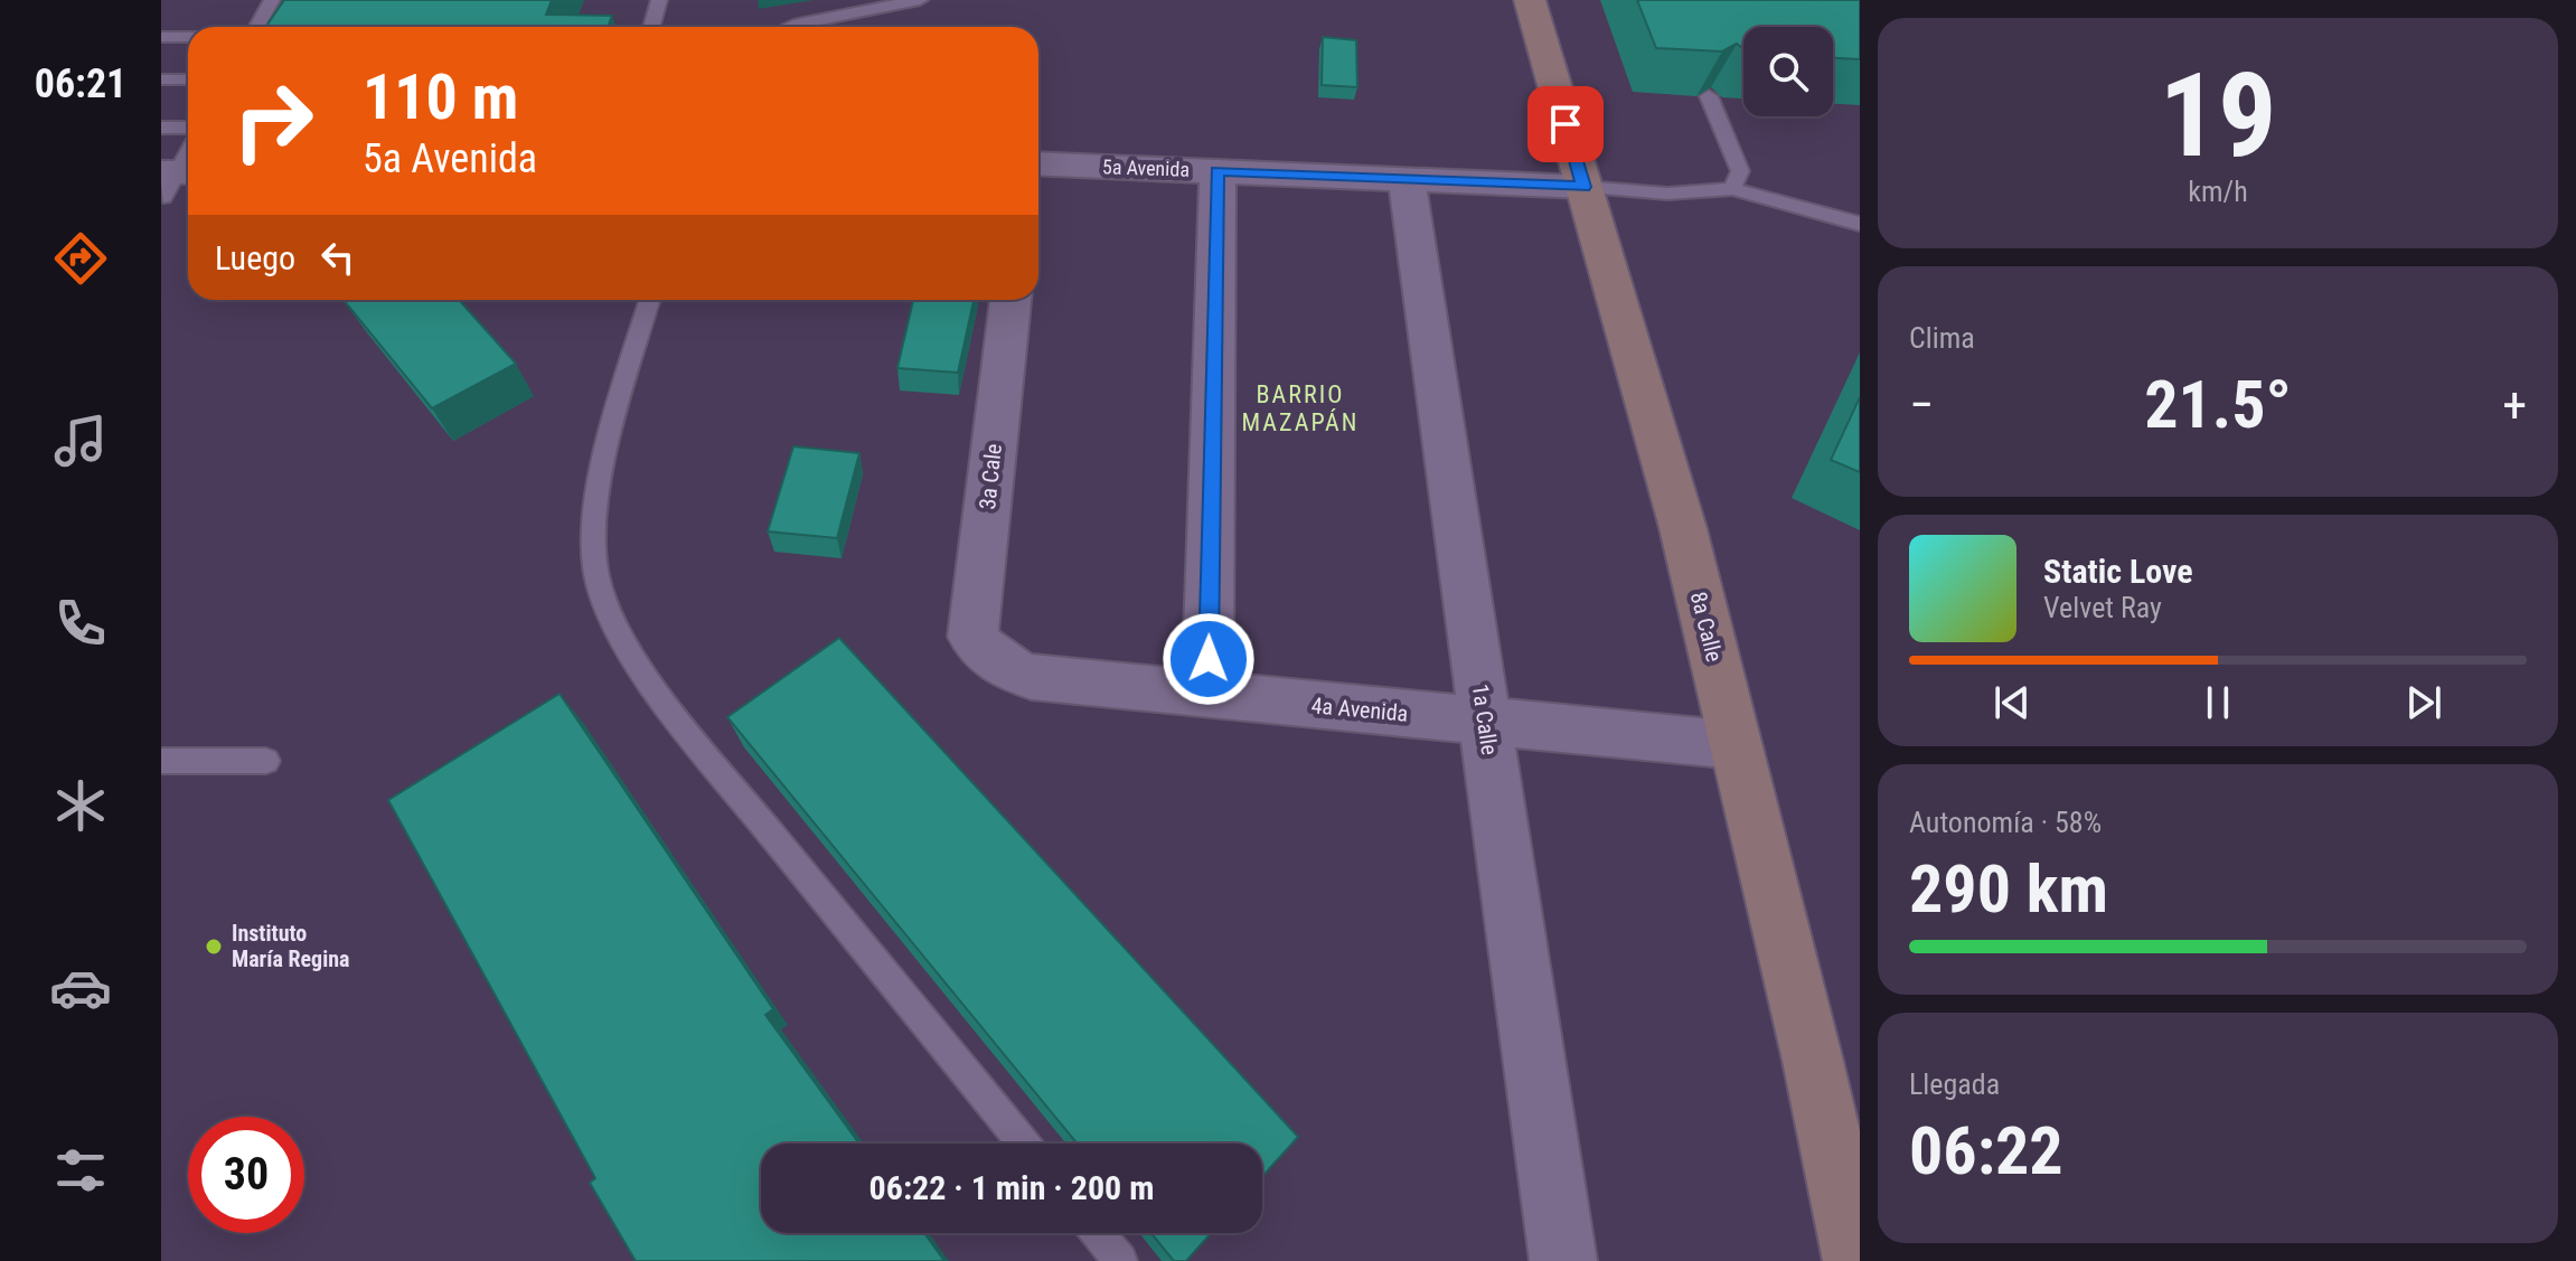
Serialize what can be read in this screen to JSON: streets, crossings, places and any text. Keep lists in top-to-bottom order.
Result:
{
  "streets": {
    "street": [
      "5a Avenida",
      "3a Cale",
      "8a Calle",
      "4a Avenida",
      "1a Calle"
    ]
  },
  "crossings": [
    ["5a Avenida", "8a Calle"],
    ["5a Avenida", "1a Calle"],
    ["3a Cale", "4a Avenida"],
    ["8a Calle", "4a Avenida"],
    ["4a Avenida", "1a Calle"]
  ],
  "districts": ["BARRIO MAZAPÁN"],
  "places": ["Instituto María Regina"],
  "page": {
    "tabs": "06:21",
    "tile": [
      ["19", "km/h"],
      "Clima",
      ["Autonomía · 58%", "290 km"],
      ["Llegada", "06:22"]
    ],
    "turn": ["110 m", "5a Avenida"],
    "then": "Luego",
    "heat": ["−", "21.5°", "+"],
    "song": ["Static Love", "Velvet Ray"],
    "limit": "30",
    "trip": "06:22 · 1 min · 200 m"
  }
}
